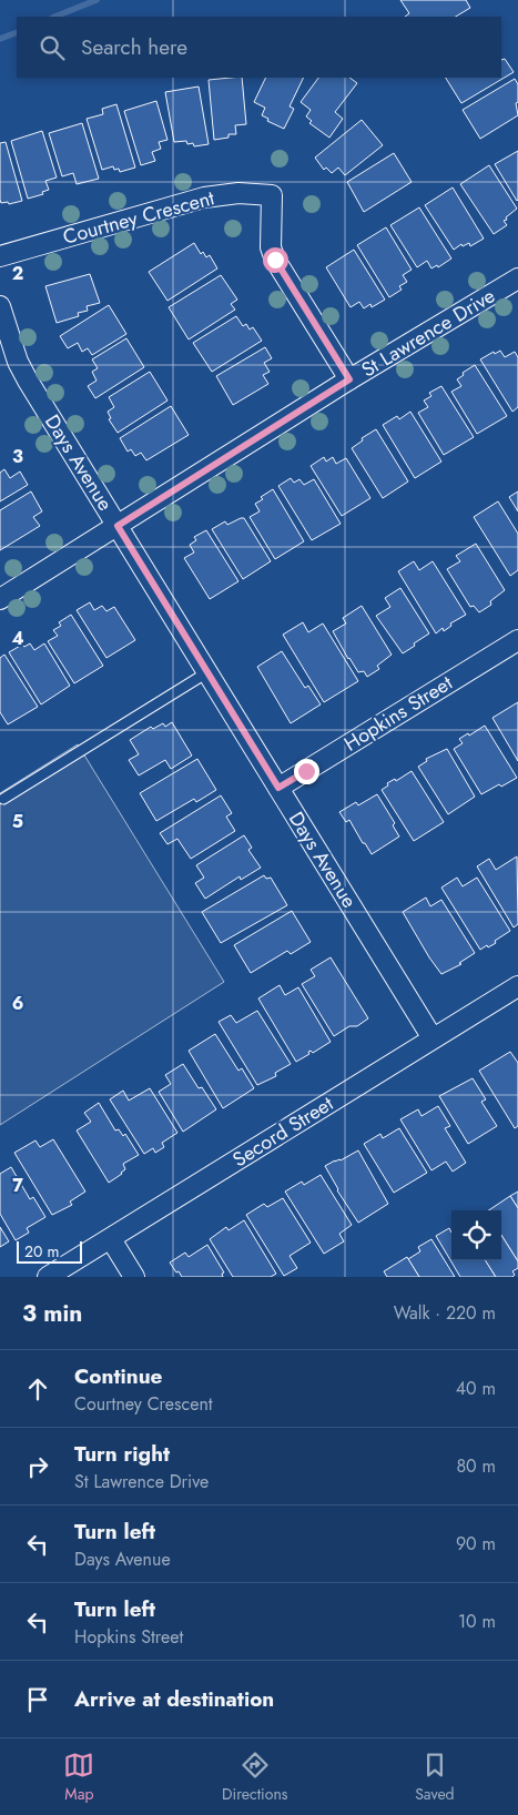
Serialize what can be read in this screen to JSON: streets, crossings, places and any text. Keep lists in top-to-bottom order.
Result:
{
  "streets": {
    "street": [
      "Courtney Crescent",
      "St Lawrence Drive",
      "Days Avenue",
      "Hopkins Street",
      "Secord Street"
    ]
  },
  "crossings": [
    ["Courtney Crescent", "St Lawrence Drive"],
    ["St Lawrence Drive", "Days Avenue"],
    ["Days Avenue", "Hopkins Street"],
    ["Days Avenue", "Secord Street"]
  ],
  "scale_bar": "20 m",
  "page": {
    "search": "Search here",
    "scale": "20 m",
    "heading": ["3 min", "Walk · 220 m"],
    "list": [
      ["Continue", "Courtney Crescent", "40 m"],
      ["Turn right", "St Lawrence Drive", "80 m"],
      ["Turn left", "Days Avenue", "90 m"],
      ["Turn left", "Hopkins Street", "10 m"],
      "Arrive at destination"
    ],
    "nav": ["Map", "Directions", "Saved"]
  },
  "grid": {
    "rows": [
      "2",
      "3",
      "4",
      "5",
      "6",
      "7"
    ]
  }
}
